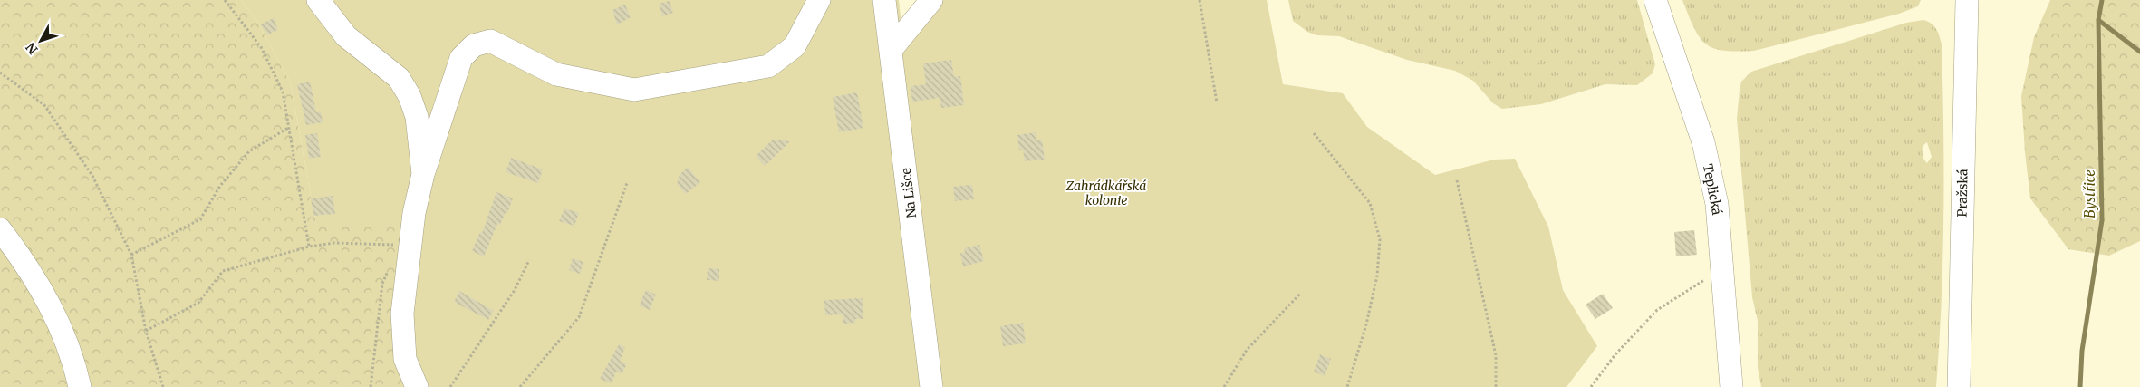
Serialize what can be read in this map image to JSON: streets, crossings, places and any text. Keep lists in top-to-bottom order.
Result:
{
  "streets": {
    "street": ["Teplická", "Na Lišce", "Pražská"]
  },
  "water": ["Bystřice"],
  "parks": ["Zahrádkářská kolonie"],
  "north": "bottom left"
}
